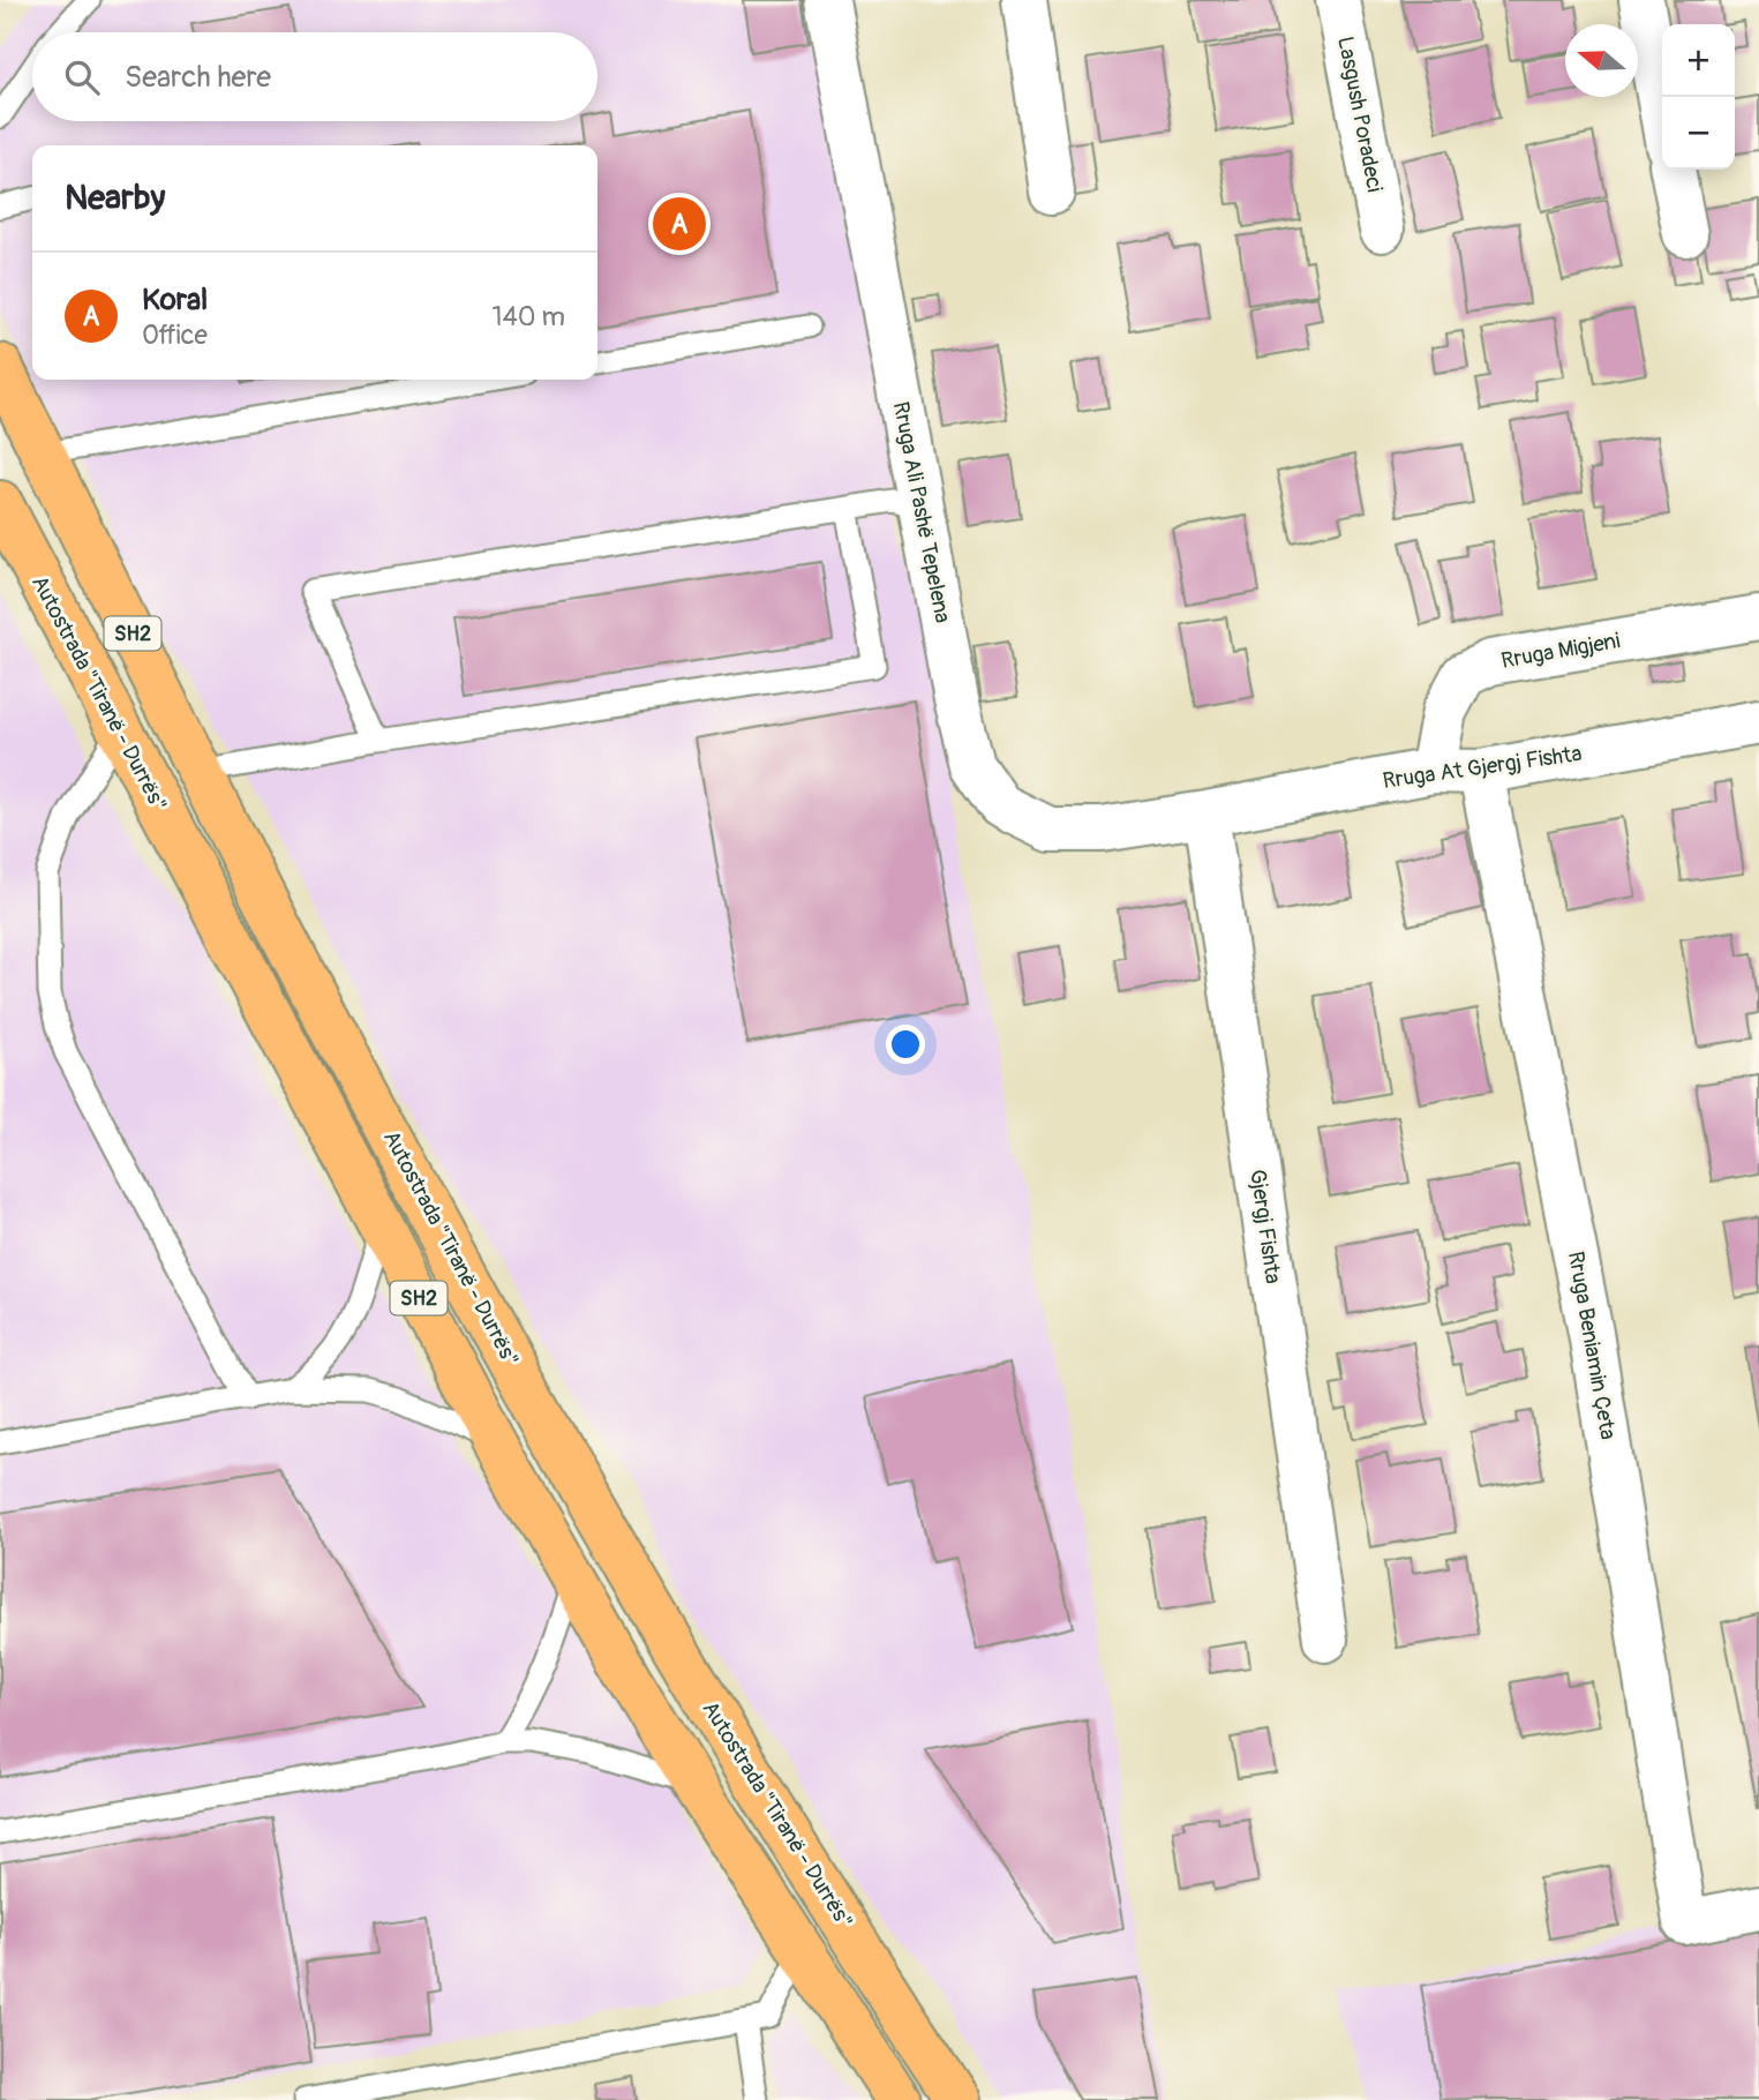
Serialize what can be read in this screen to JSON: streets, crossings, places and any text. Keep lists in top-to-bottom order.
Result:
{
  "streets": {
    "highway": ["SH2", "Autostrada \"Tiranë - Durrës\""],
    "street": [
      "Lasgush Poradeci",
      "Rruga Ali Pashë Tepelena",
      "Rruga Migjeni",
      "Rruga At Gjergj Fishta",
      "Gjergj Fishta",
      "Rruga Beniamin Çeta"
    ]
  },
  "crossings": [
    ["Rruga Ali Pashë Tepelena", "Rruga At Gjergj Fishta"],
    ["Rruga Ali Pashë Tepelena", "Gjergj Fishta"],
    ["Rruga Migjeni", "Rruga At Gjergj Fishta"],
    ["Rruga At Gjergj Fishta", "Gjergj Fishta"],
    ["Rruga At Gjergj Fishta", "Rruga Beniamin Çeta"]
  ],
  "north": "left",
  "page": {
    "map_buttons": ["+", "−"],
    "search": "Search here",
    "heading": "Nearby",
    "pins": "A",
    "list": [
      {
        "mark": "A",
        "name": "Koral",
        "note": "Office",
        "value": "140 m"
      }
    ]
  }
}
